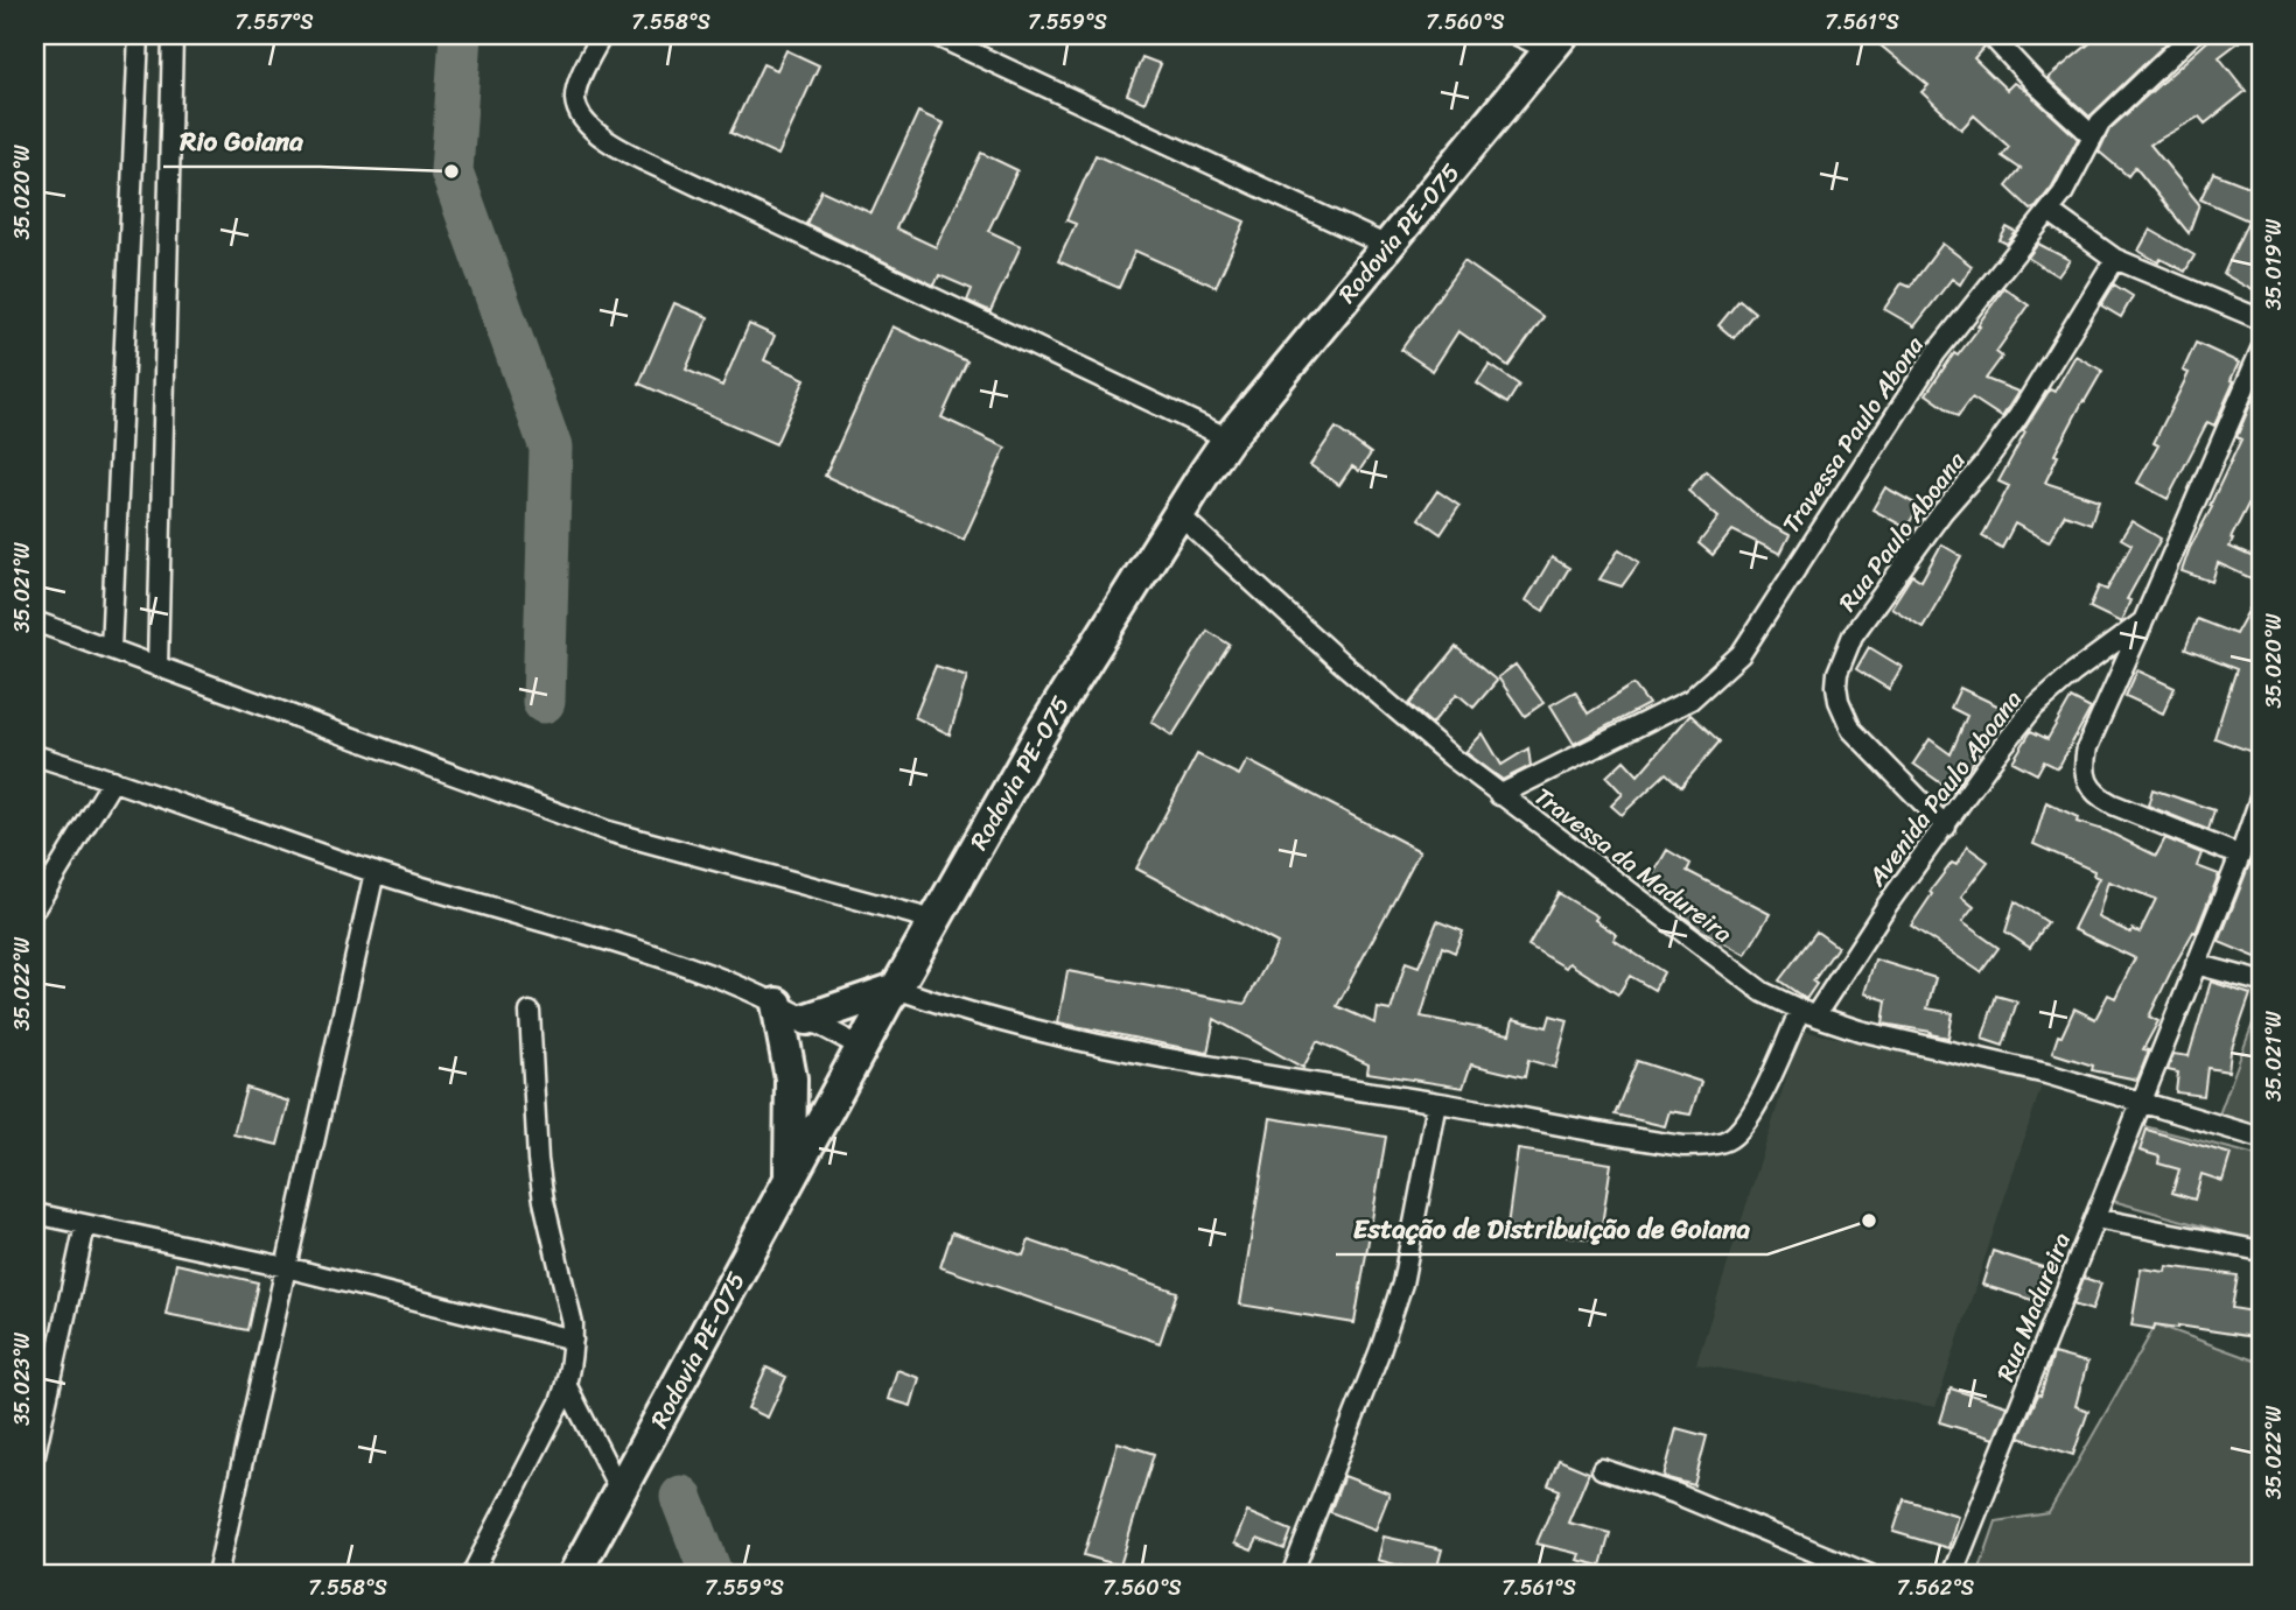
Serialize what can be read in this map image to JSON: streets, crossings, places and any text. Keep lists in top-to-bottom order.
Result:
{
  "streets": {
    "main road": ["Rodovia PE-075"],
    "street": [
      "Travessa Paulo Abona",
      "Rua Paulo Aboana",
      "Avenida Paulo Aboana",
      "Travessa da Madureira",
      "Rua Madureira"
    ]
  },
  "crossings": [
    ["Rodovia PE-075", "Avenida Paulo Aboana"],
    ["Rodovia PE-075", "Travessa da Madureira"],
    ["Travessa Paulo Abona", "Travessa da Madureira"],
    ["Rua Paulo Aboana", "Avenida Paulo Aboana"],
    ["Avenida Paulo Aboana", "Travessa da Madureira"],
    ["Travessa da Madureira", "Rua Madureira"]
  ],
  "places": ["Rio Goiana", "Estação de Distribuição de Goiana"],
  "coordinates": [
    "7.557°S",
    "7.558°S",
    "7.559°S",
    "7.560°S",
    "7.561°S",
    "35.020°W",
    "35.019°W",
    "35.021°W",
    "35.022°W",
    "35.023°W",
    "7.562°S"
  ]
}
